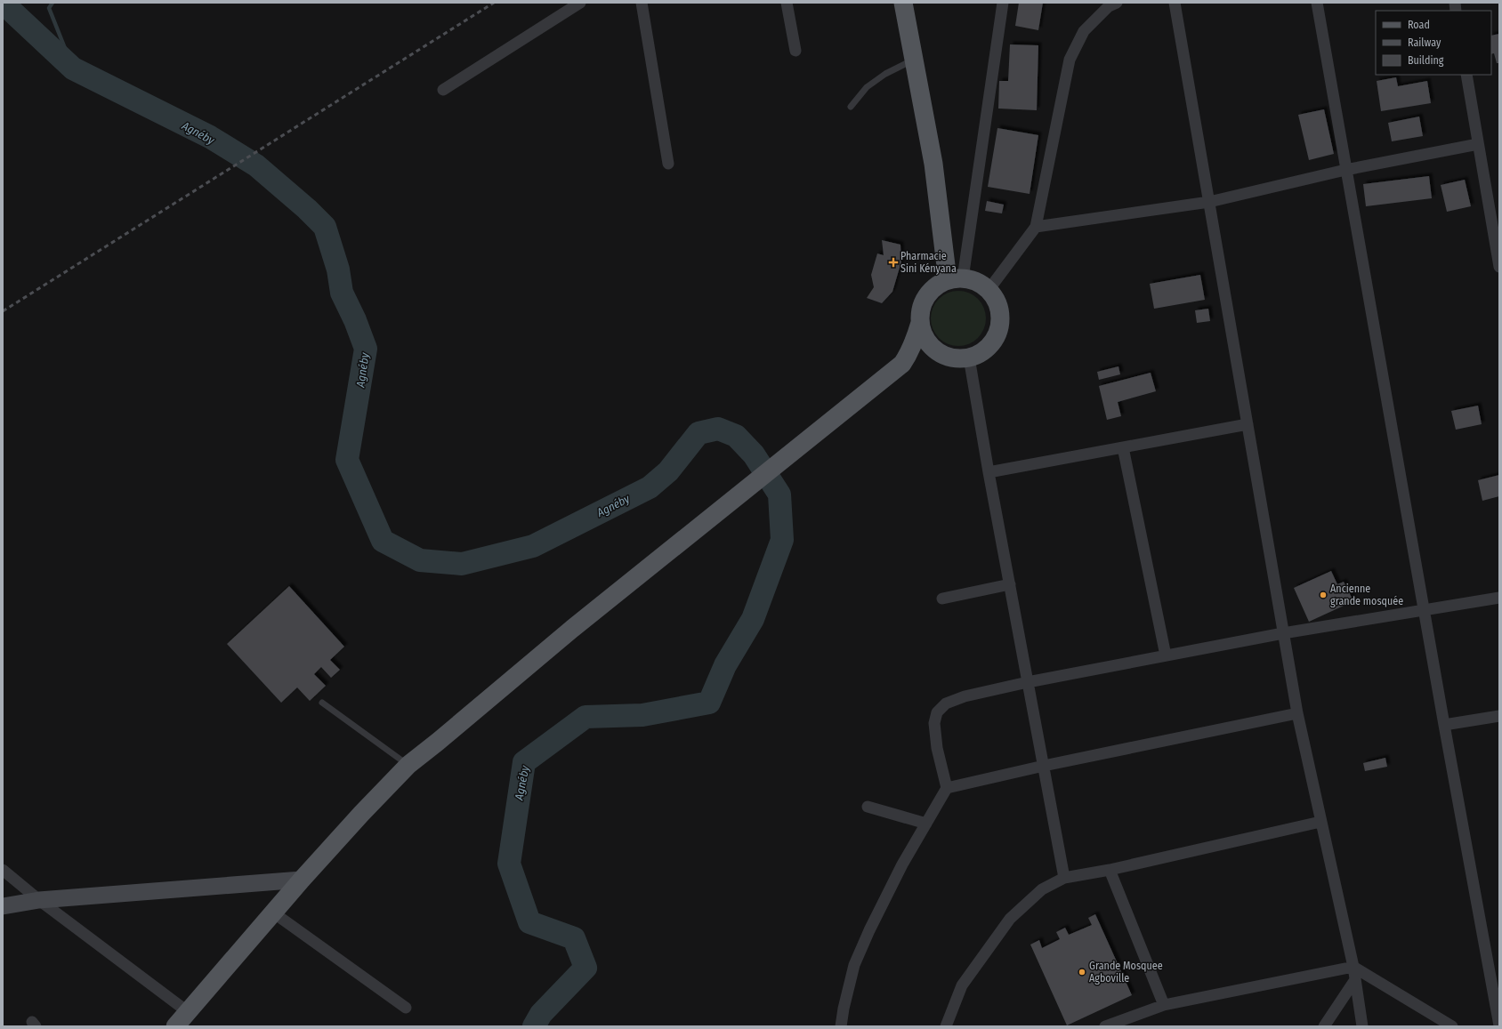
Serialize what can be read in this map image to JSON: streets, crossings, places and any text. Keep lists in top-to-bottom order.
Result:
{
  "water": ["Agnéby"],
  "places": {
    "health": ["Pharmacie Sini Kényana"],
    "other": ["Ancienne grande mosquée", "Grande Mosquee Agboville"]
  },
  "legend": ["Road", "Railway", "Building"]
}
